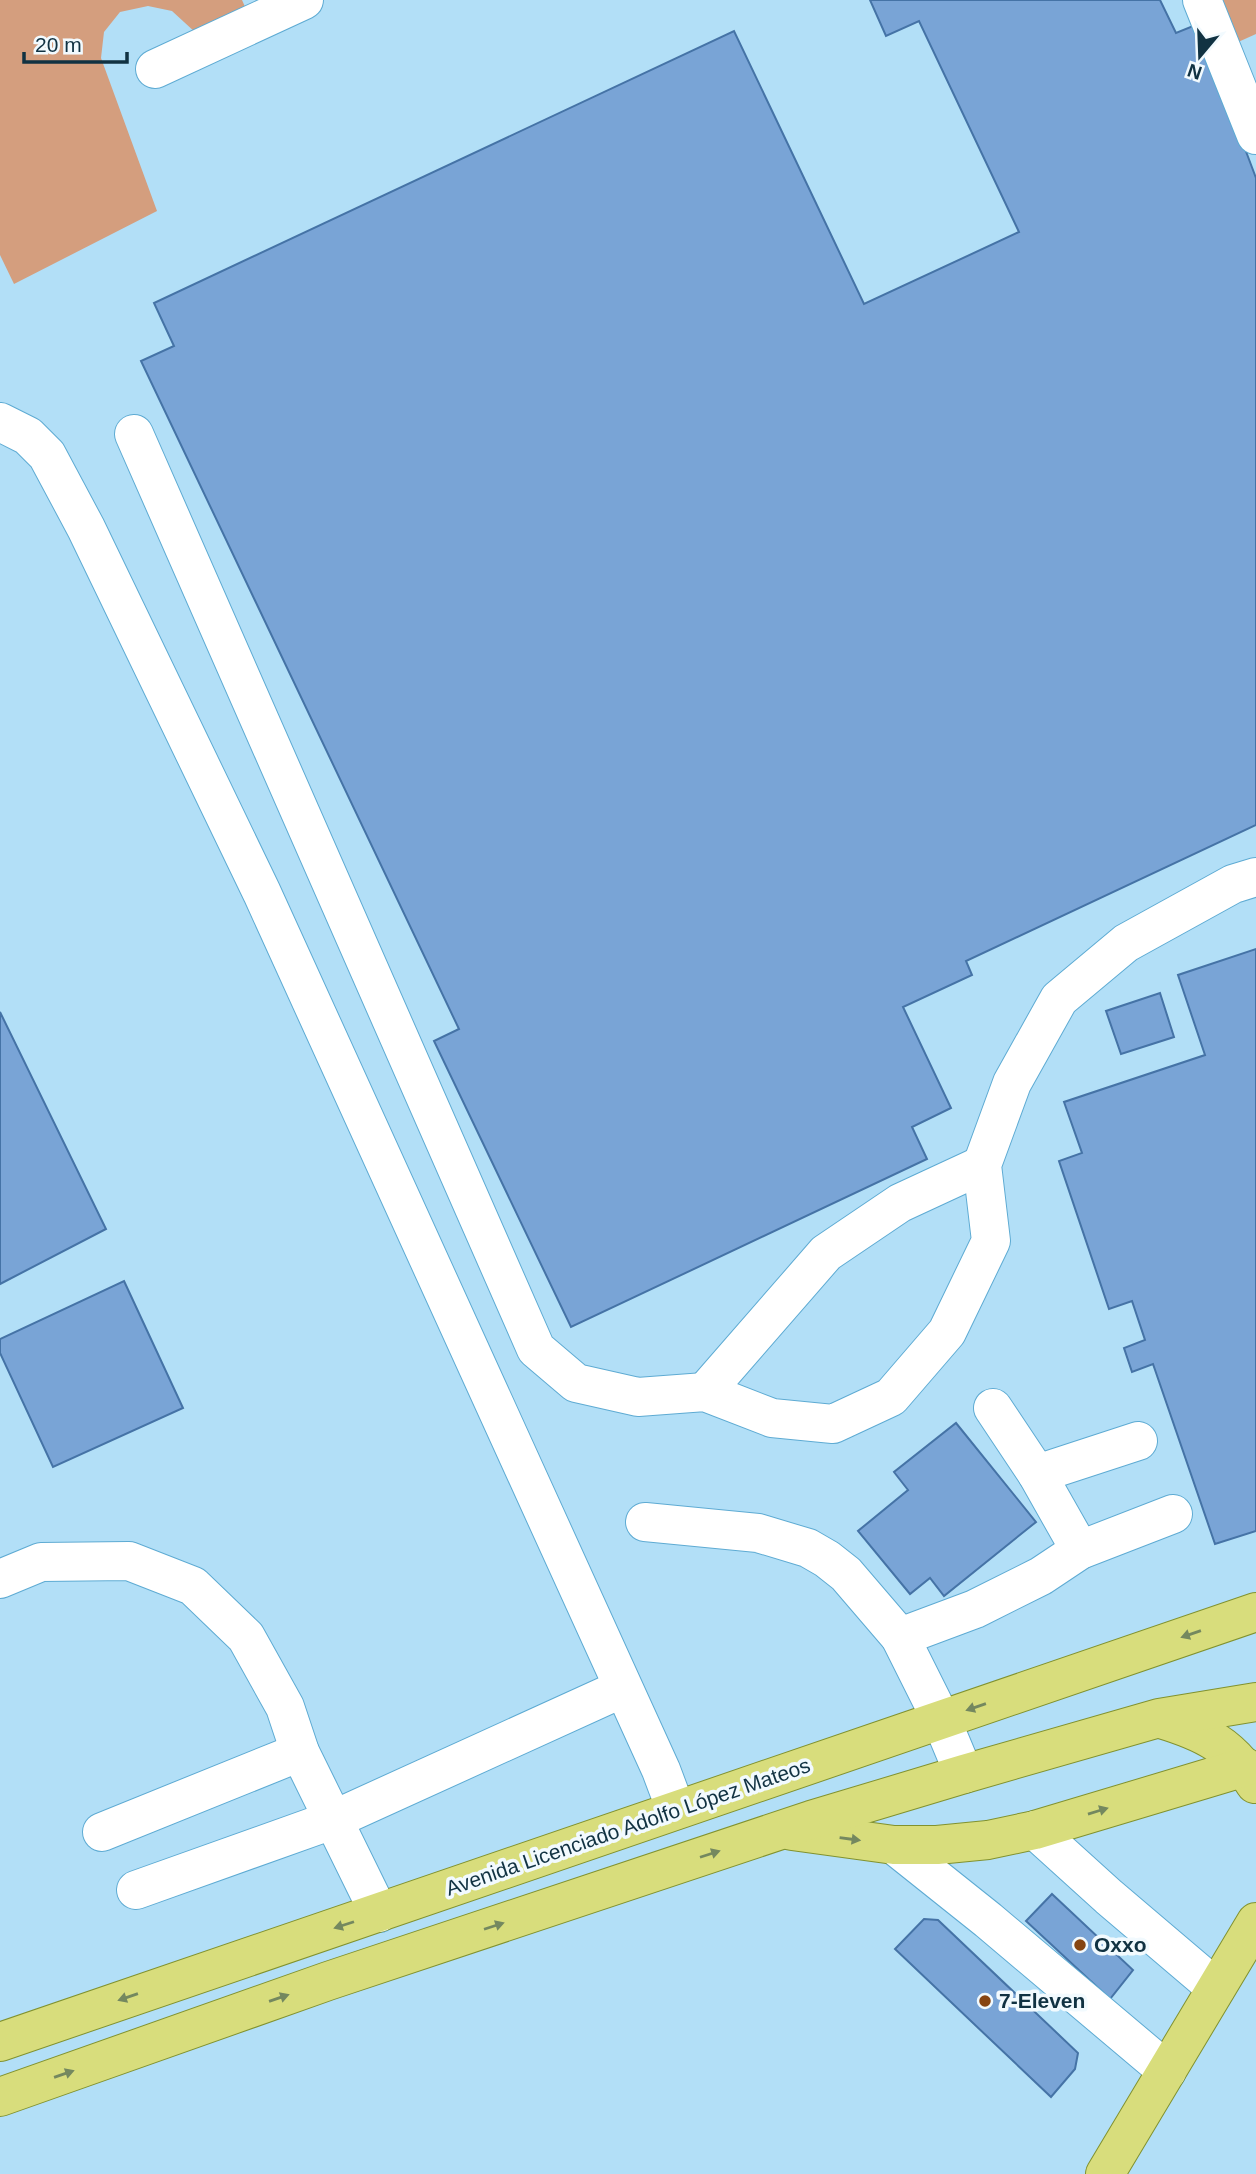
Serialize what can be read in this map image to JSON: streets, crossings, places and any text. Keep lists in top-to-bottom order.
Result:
{
  "streets": {
    "main road": ["Avenida Licenciado Adolfo López Mateos"]
  },
  "places": ["Oxxo", "7-Eleven"],
  "scale_bar": "20 m",
  "north": "bottom"
}
